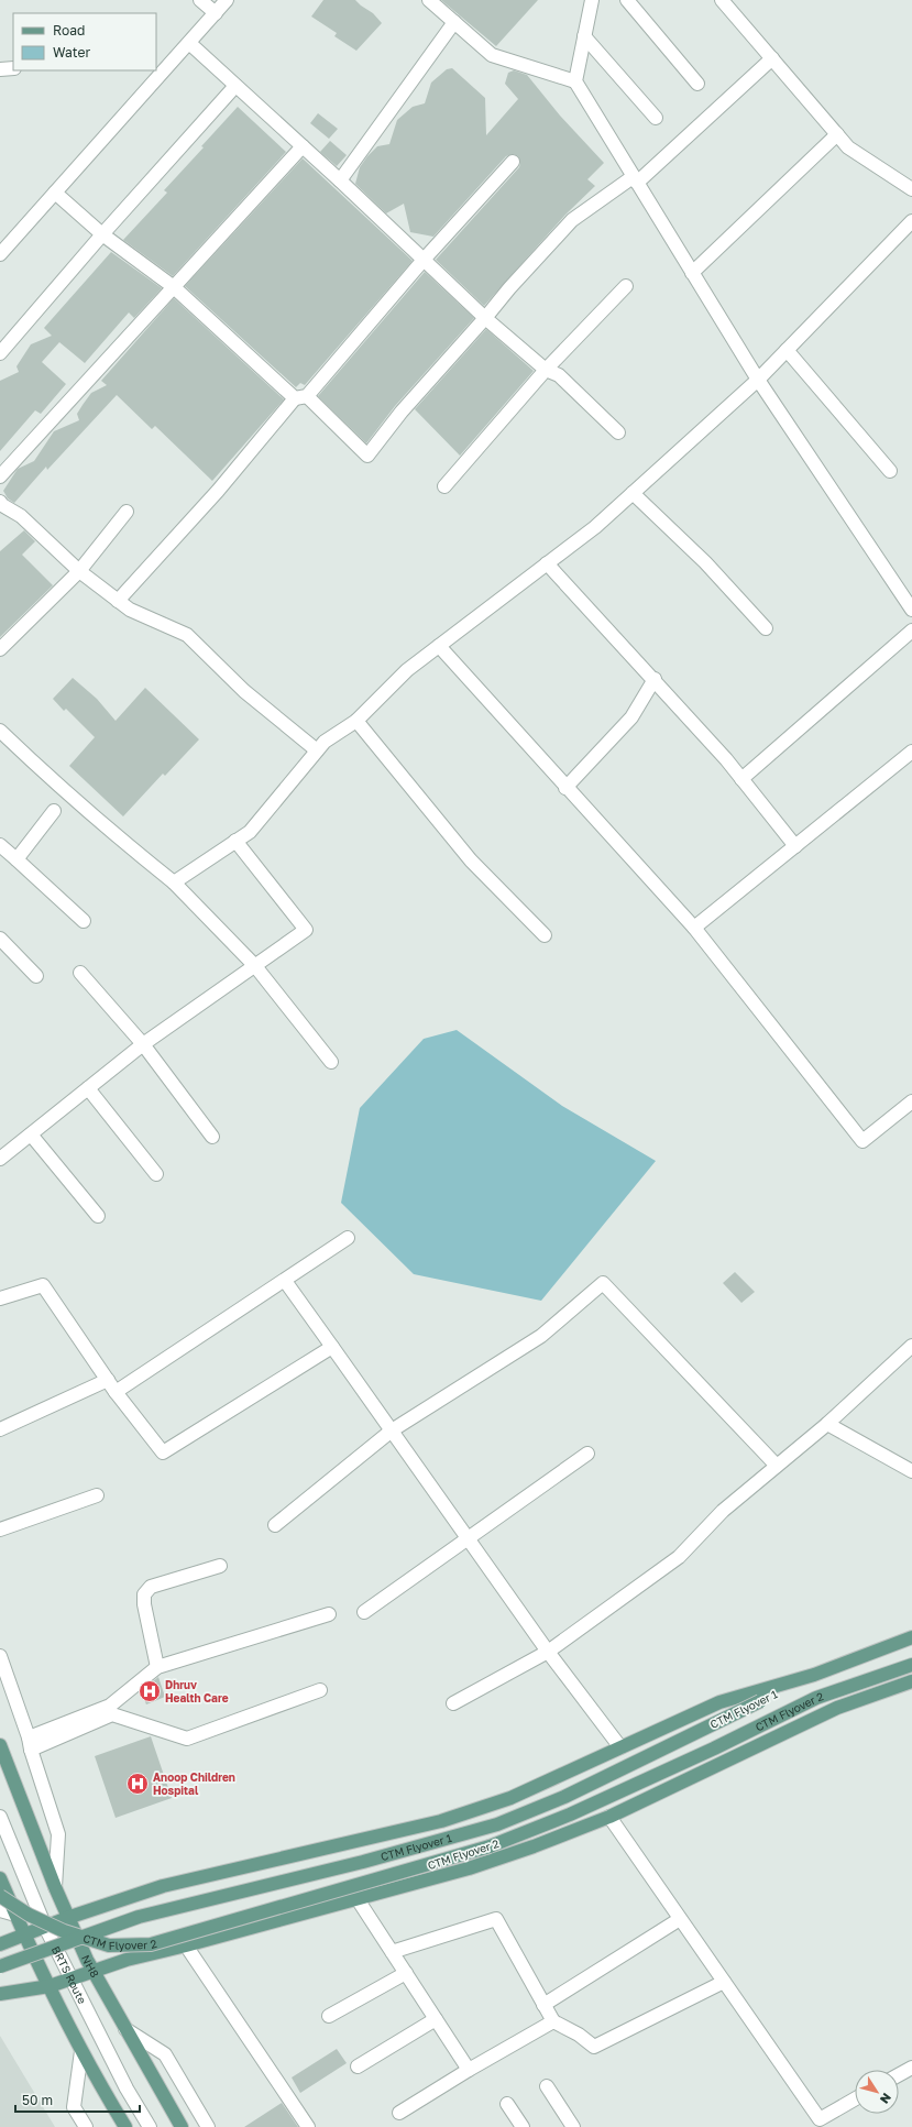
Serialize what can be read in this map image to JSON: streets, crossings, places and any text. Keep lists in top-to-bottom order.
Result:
{
  "streets": {
    "main road": ["CTM Flyover 1", "CTM Flyover 2", "NH8"],
    "street": ["BRTS Route"]
  },
  "places": {
    "hospital": ["Dhruv Health Care", "Anoop Children Hospital"]
  },
  "legend": ["Road", "Water"],
  "scale_bar": "50 m",
  "north": "bottom right"
}
